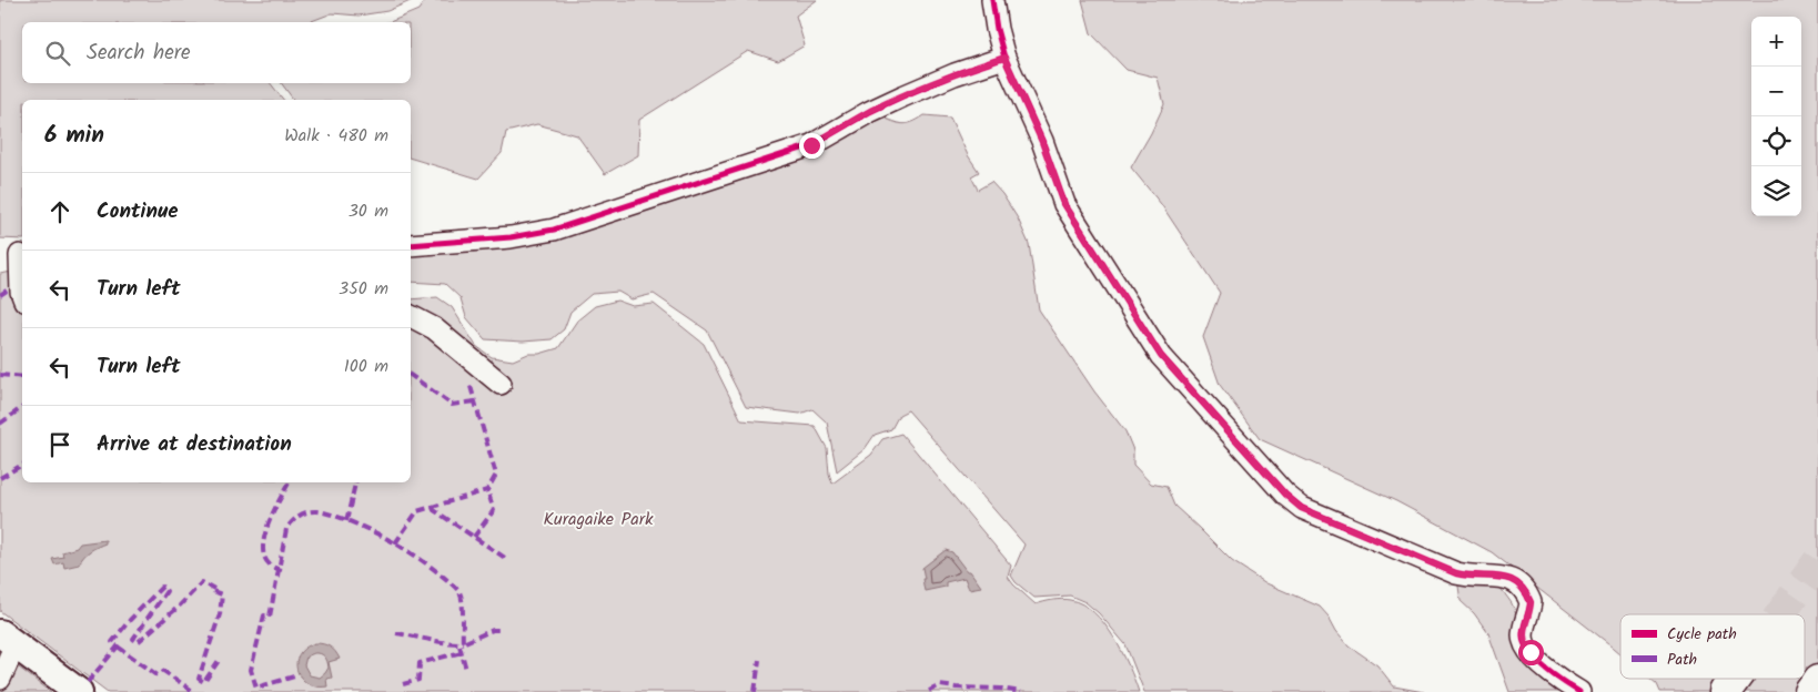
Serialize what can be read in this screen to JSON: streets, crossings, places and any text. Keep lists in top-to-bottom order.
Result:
{
  "parks": ["Kuragaike Park"],
  "legend": ["Cycle path", "Path"],
  "page": {
    "map_buttons": ["+", "−"],
    "search": "Search here",
    "heading": ["6 min", "Walk · 480 m"],
    "list": [
      ["Continue", "30 m"],
      ["Turn left", "350 m"],
      ["Turn left", "100 m"],
      "Arrive at destination"
    ]
  }
}
